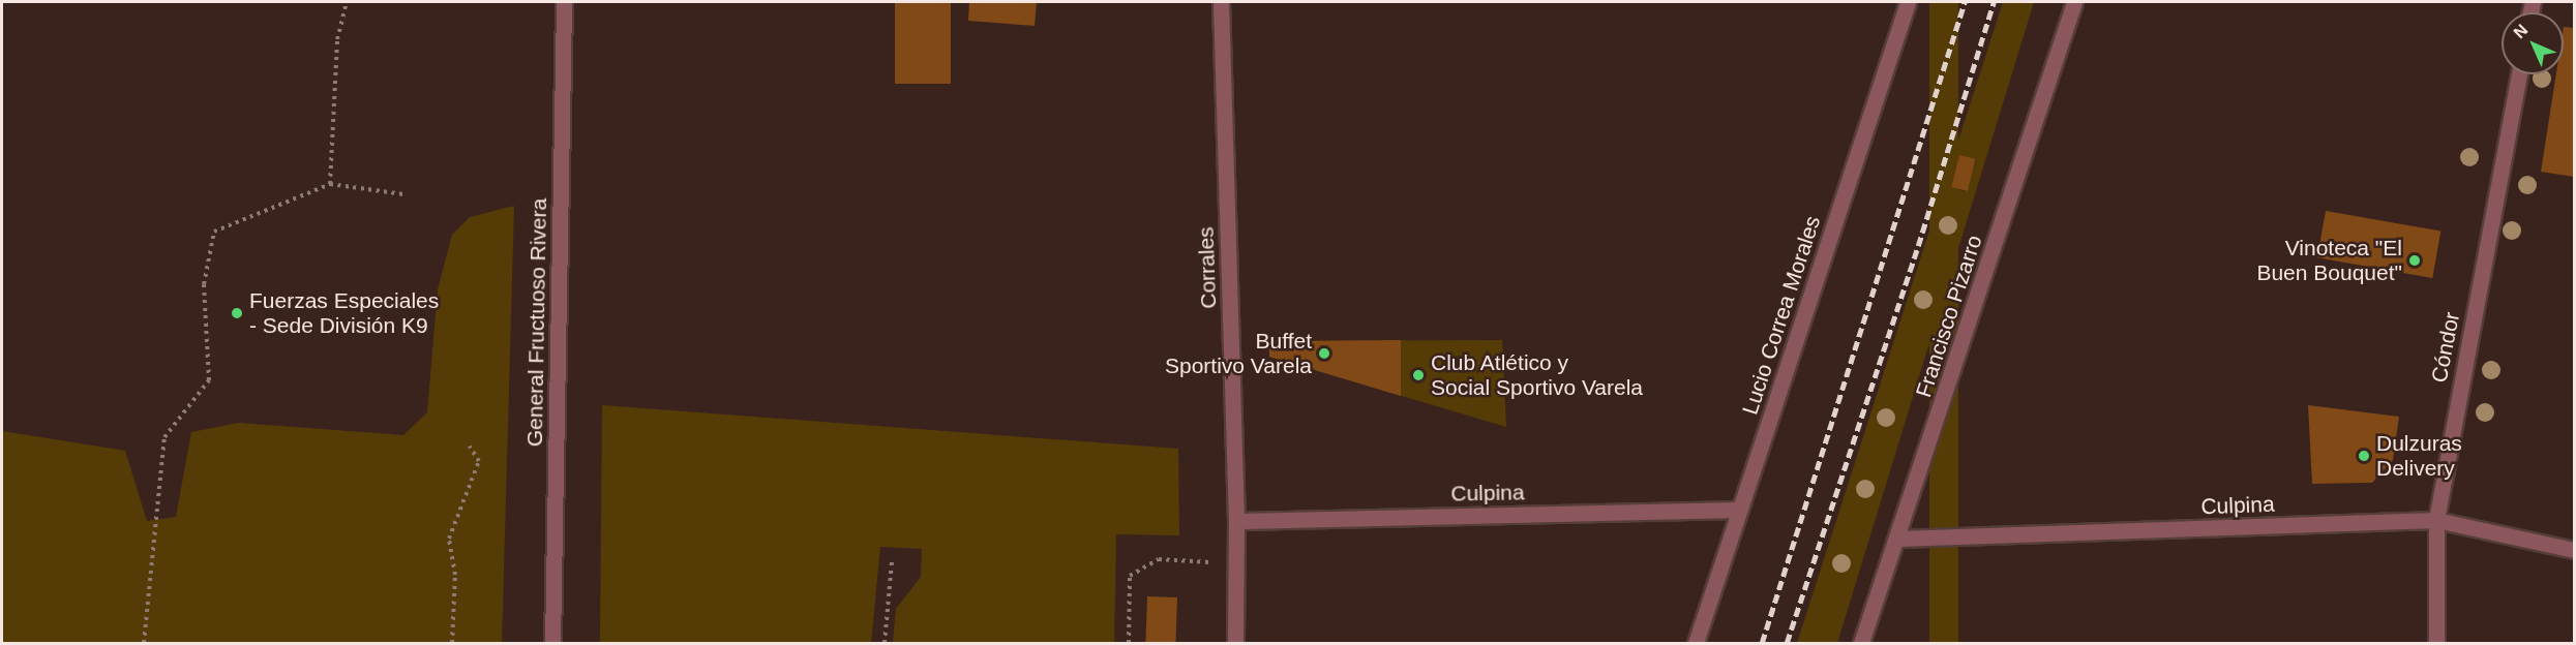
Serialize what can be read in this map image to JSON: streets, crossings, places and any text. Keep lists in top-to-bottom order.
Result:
{
  "streets": {
    "street": [
      "Corrales",
      "Lucio Correa Morales",
      "Francisco Pizarro",
      "General Fructuoso Rivera",
      "Cóndor",
      "Culpina"
    ]
  },
  "crossings": [
    ["Corrales", "Culpina"],
    ["Lucio Correa Morales", "Culpina"],
    ["Francisco Pizarro", "Culpina"],
    ["Cóndor", "Culpina"]
  ],
  "places": [
    "Vinoteca \"El Buen Bouquet\"",
    "Fuerzas Especiales - Sede División K9",
    "Buffet Sportivo Varela",
    "Club Atlético y Social Sportivo Varela",
    "Dulzuras Delivery"
  ],
  "north": "top left"
}
